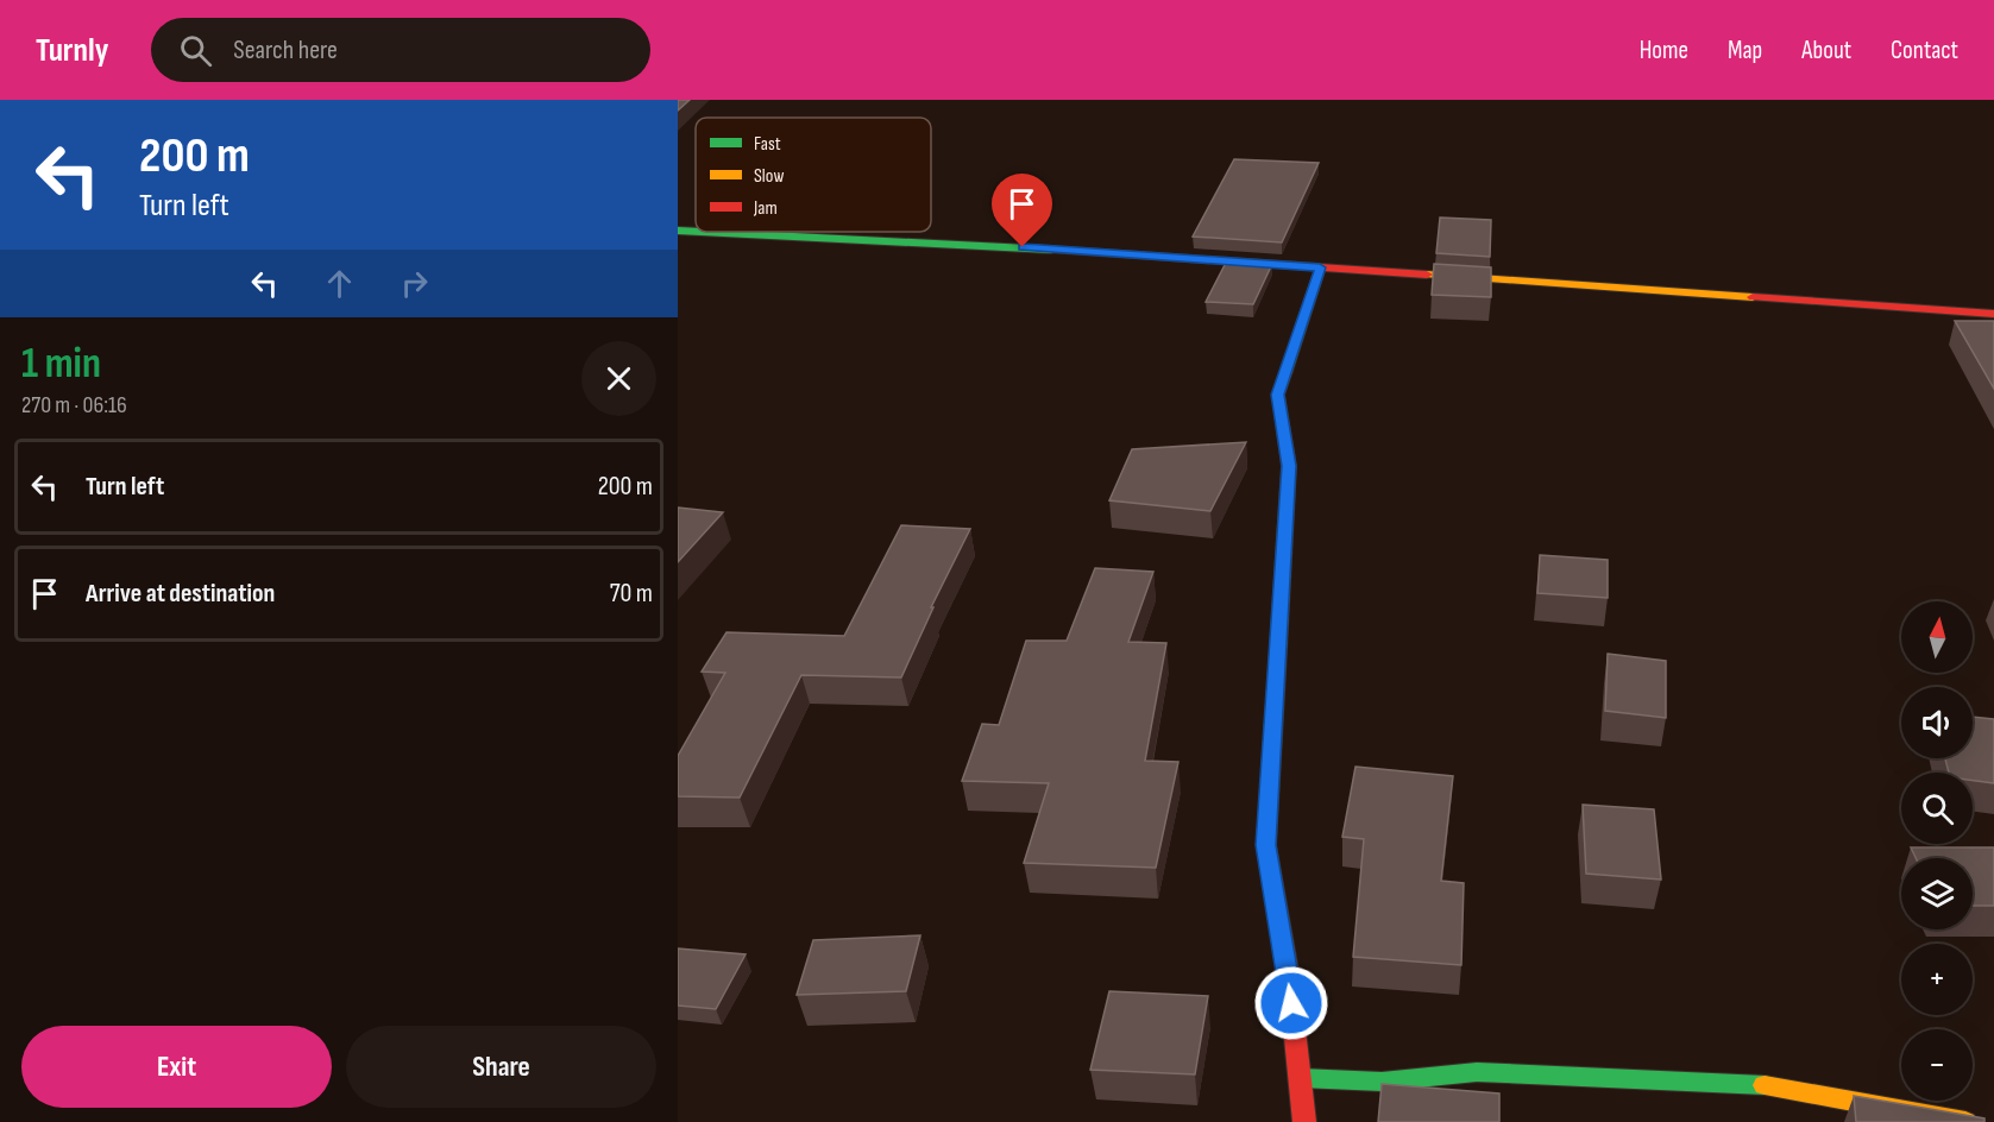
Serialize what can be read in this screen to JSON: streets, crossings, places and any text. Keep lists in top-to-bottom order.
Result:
{
  "legend": ["Fast", "Slow", "Jam"],
  "north": "top",
  "page": {
    "header": "Turnly",
    "search": "Search here",
    "nav": [
      "Home",
      "Map",
      "About",
      "Contact"
    ],
    "turn": ["200 m", "Turn left"],
    "heading": ["1 min", "270 m · 06:16"],
    "list": [
      {
        "name": "Turn left",
        "value": "200 m"
      },
      {
        "name": "Arrive at destination",
        "value": "70 m"
      }
    ],
    "map_buttons": ["+", "−"],
    "buttons": ["Exit", "Share"]
  }
}
